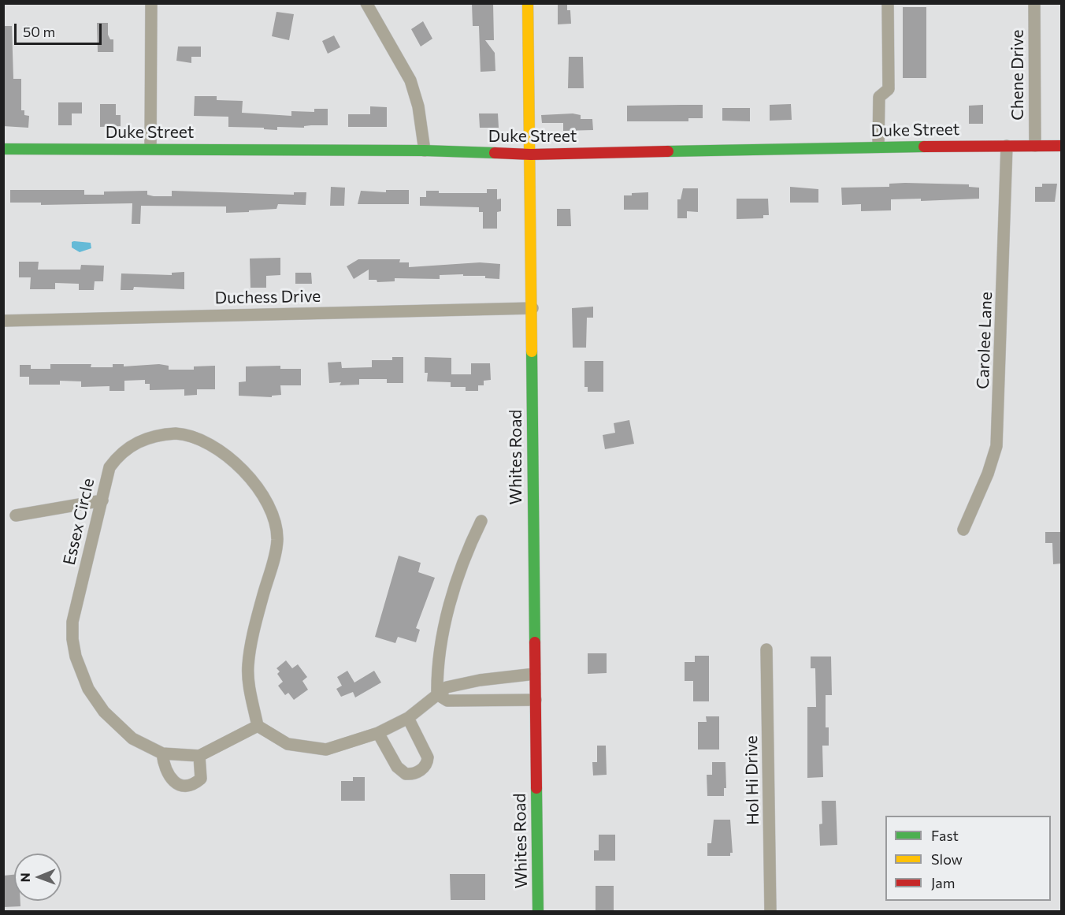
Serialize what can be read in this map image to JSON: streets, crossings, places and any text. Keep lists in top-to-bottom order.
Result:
{
  "streets": {
    "street": [
      "Chene Drive",
      "Duke Street",
      "Duchess Drive",
      "Carolee Lane",
      "Whites Road",
      "Essex Circle",
      "Hol Hi Drive"
    ]
  },
  "crossings": [
    ["Chene Drive", "Duke Street"],
    ["Duke Street", "Carolee Lane"],
    ["Duke Street", "Whites Road"],
    ["Duchess Drive", "Whites Road"]
  ],
  "legend": ["Fast", "Slow", "Jam"],
  "scale_bar": "50 m",
  "north": "left"
}
